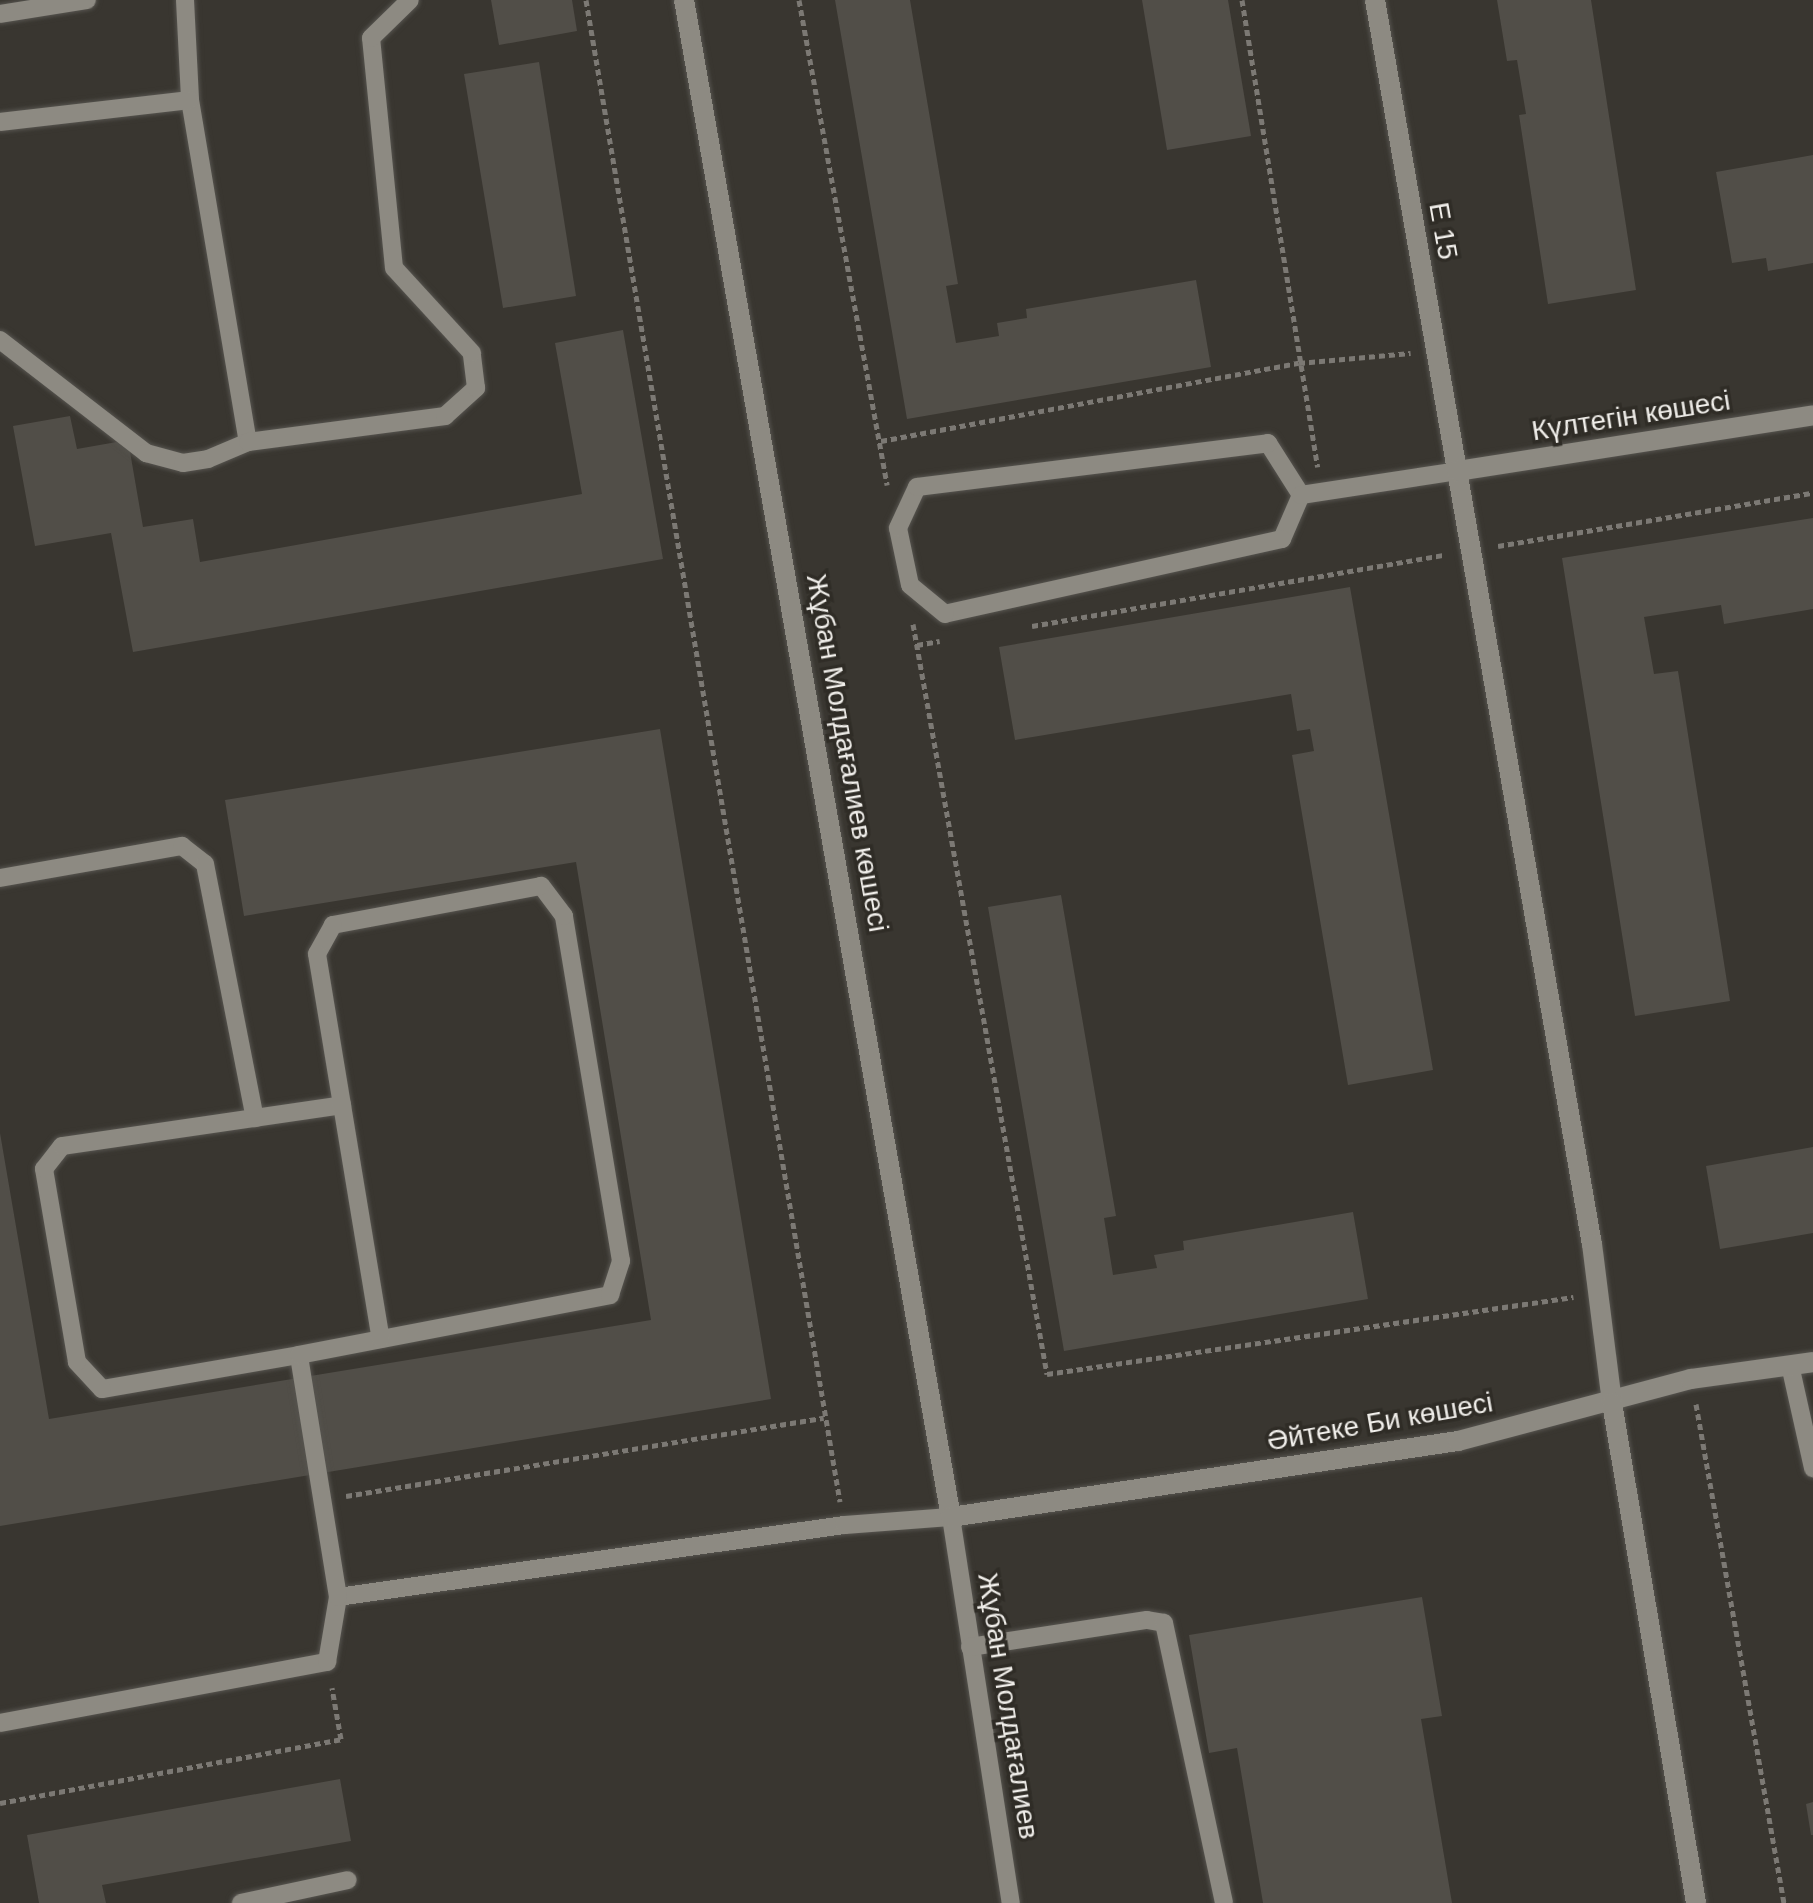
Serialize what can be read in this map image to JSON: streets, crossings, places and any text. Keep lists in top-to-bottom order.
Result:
{
  "streets": {
    "street": [
      "E 15",
      "Күлтегін көшесі",
      "Жұбан Молдағалиев көшесі",
      "Әйтеке Би көшесі"
    ],
    "lane": ["Жұбан Молдағалиев"]
  },
  "crossings": [
    ["E 15", "Күлтегін көшесі"],
    ["E 15", "Әйтеке Би көшесі"],
    ["Жұбан Молдағалиев көшесі", "Әйтеке Би көшесі"],
    ["Жұбан Молдағалиев көшесі", "Жұбан Молдағалиев"],
    ["Әйтеке Би көшесі", "Жұбан Молдағалиев"]
  ]
}
